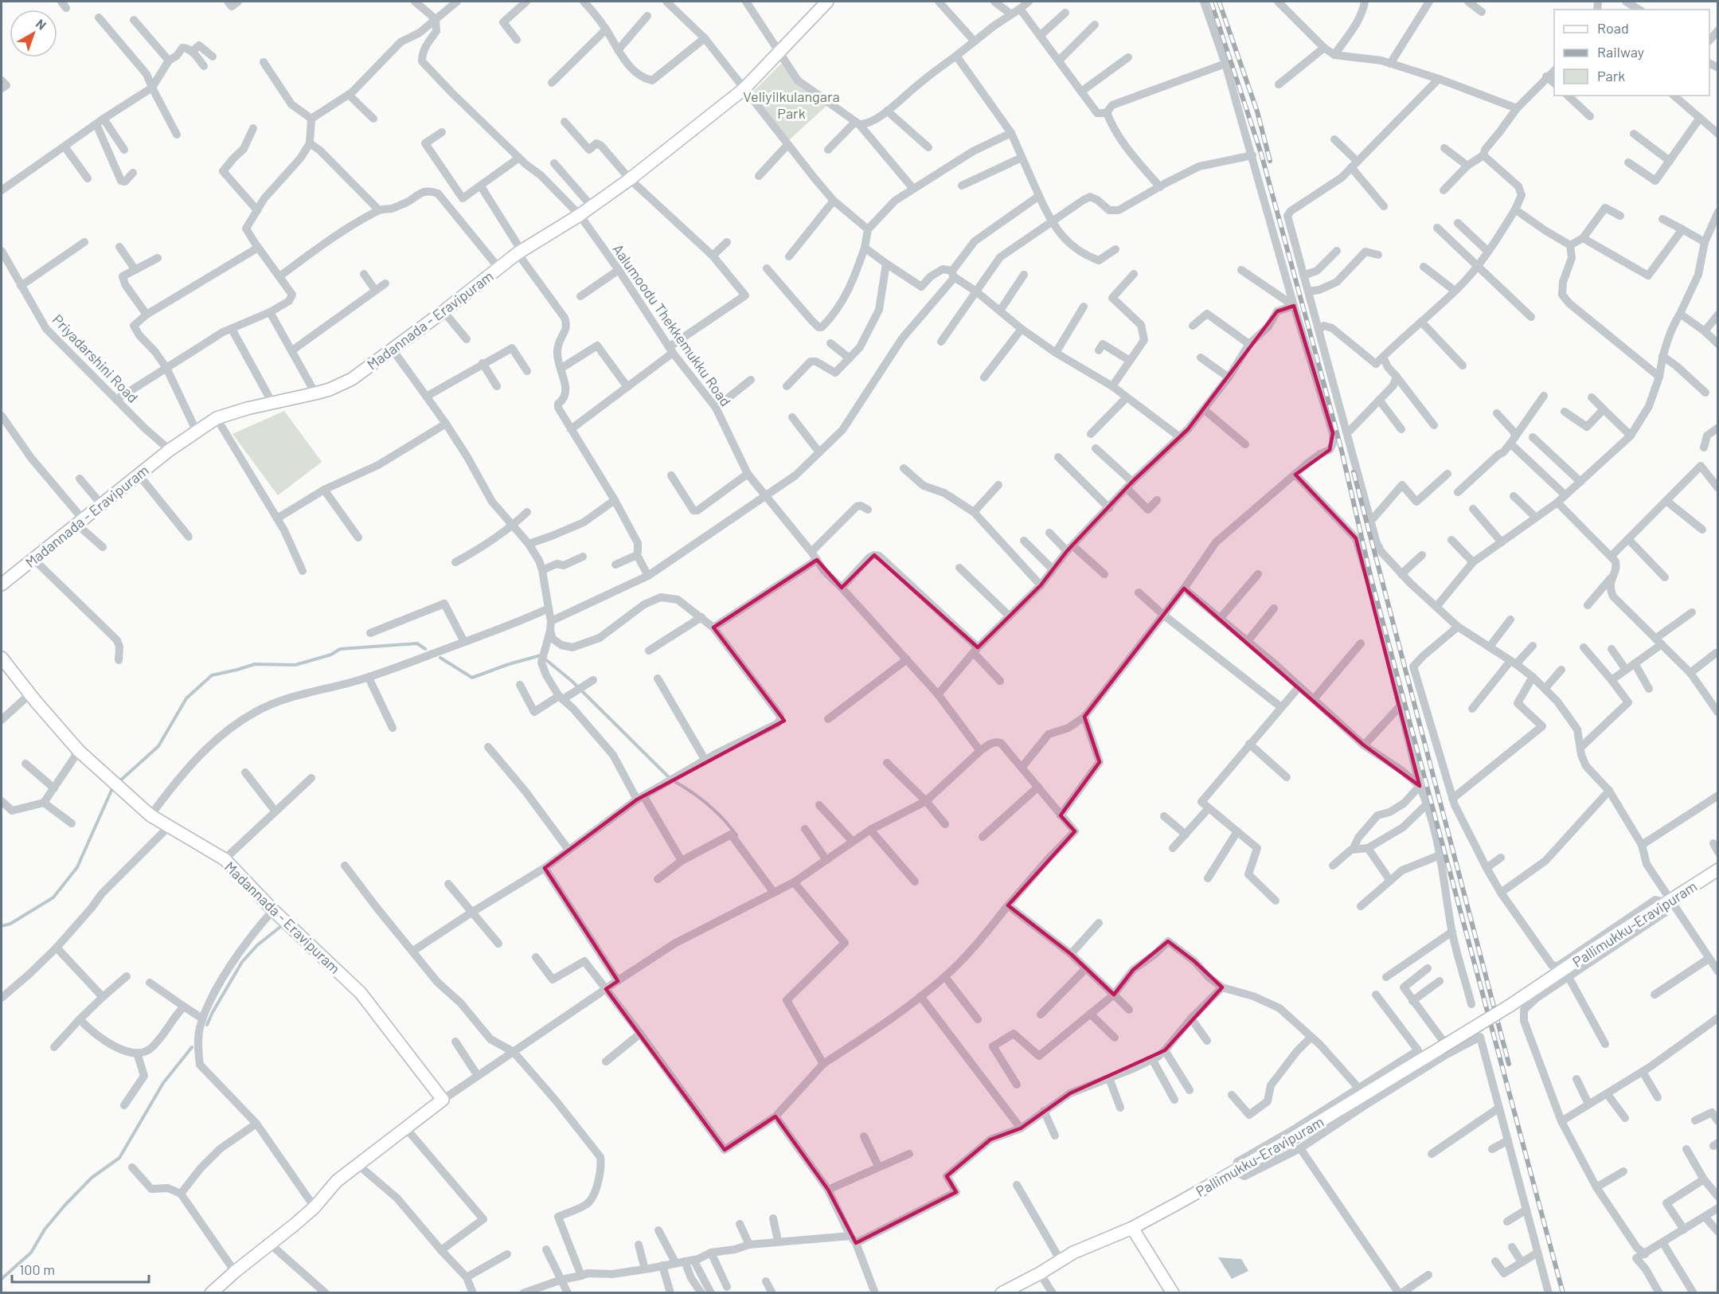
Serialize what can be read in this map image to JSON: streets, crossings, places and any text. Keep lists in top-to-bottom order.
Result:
{
  "streets": {
    "main road": ["Madannada - Eravipuram", "Pallimukku-Eravipuram"],
    "street": ["Aalumoodu Thekkemukku Road", "Priyadarshini Road"]
  },
  "crossings": [
    ["Madannada - Eravipuram", "Aalumoodu Thekkemukku Road"],
    ["Madannada - Eravipuram", "Priyadarshini Road"]
  ],
  "parks": ["Veliyilkulangara Park"],
  "legend": ["Road", "Railway", "Park"],
  "scale_bar": "100 m",
  "north": "top right"
}
